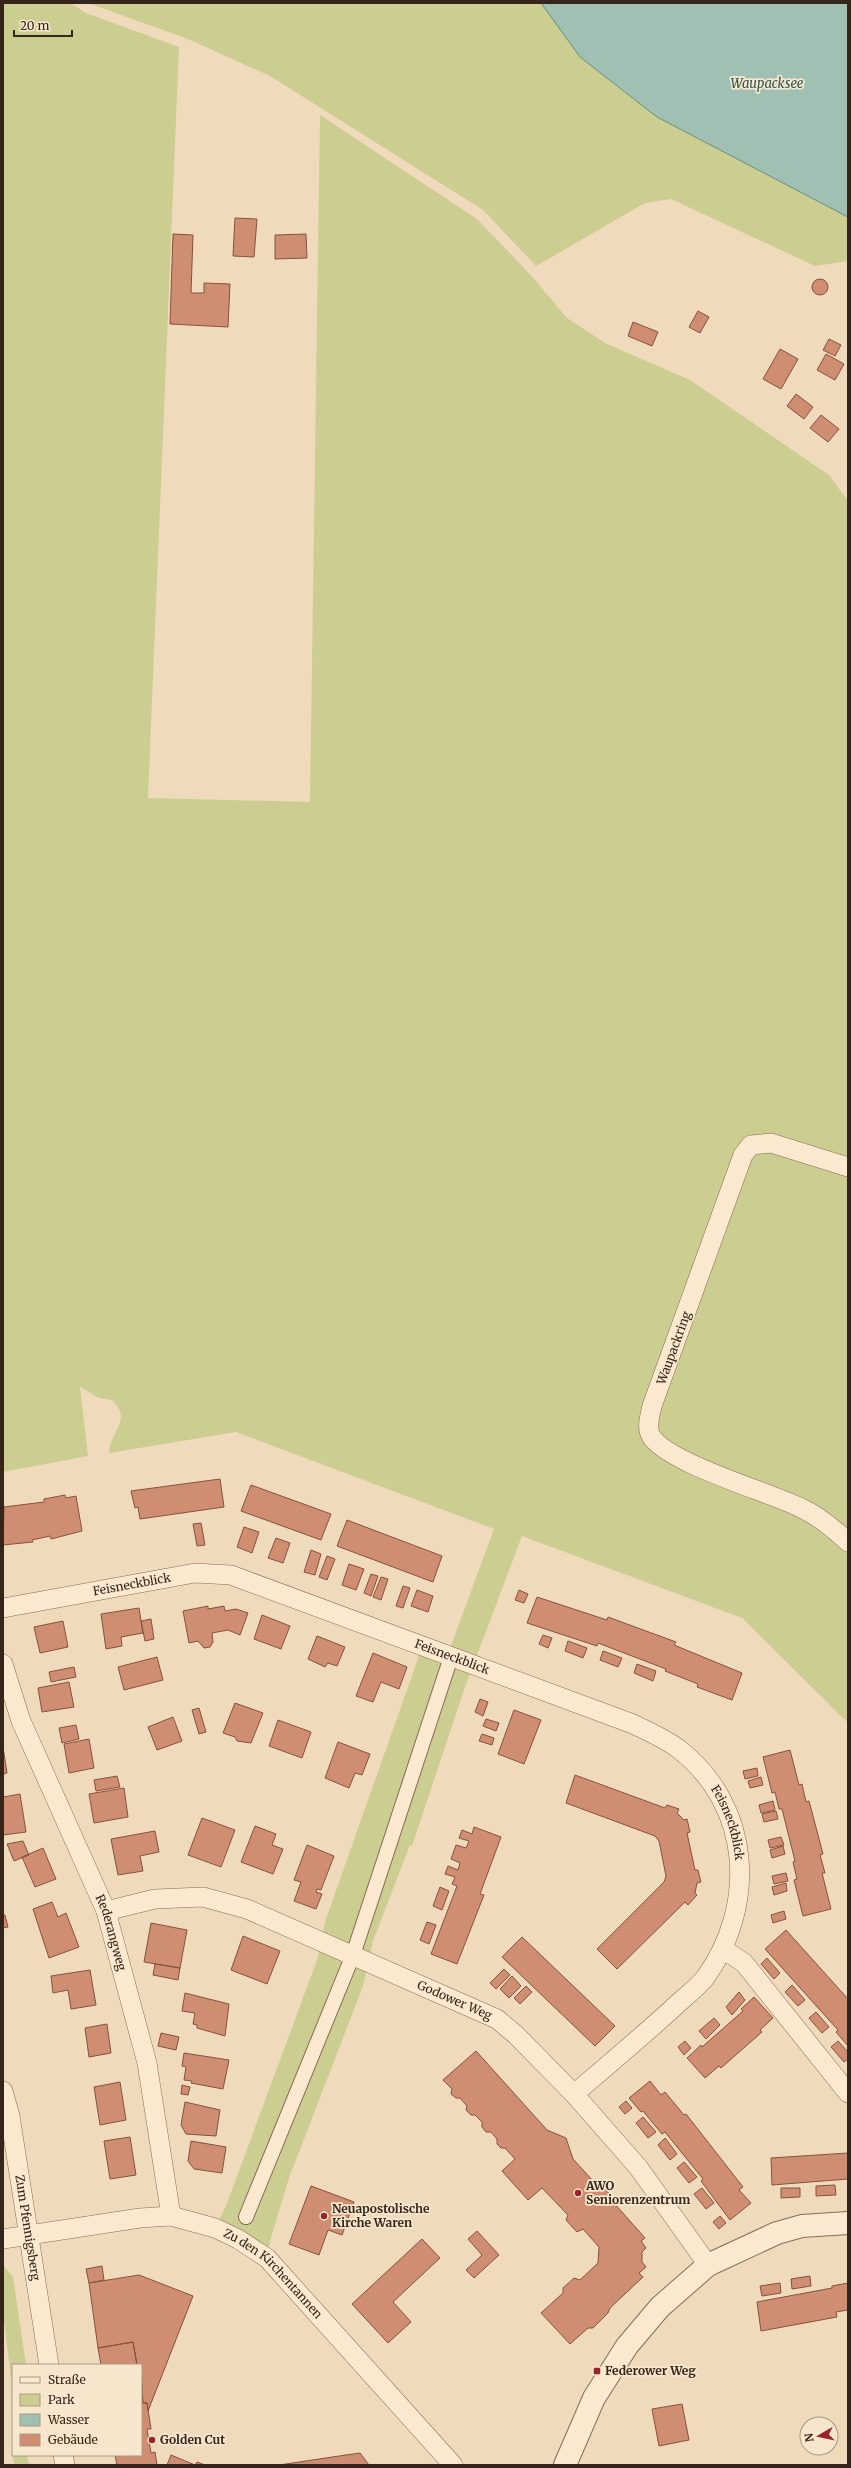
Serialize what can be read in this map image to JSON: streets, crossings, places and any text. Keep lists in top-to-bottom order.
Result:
{
  "streets": {
    "street": [
      "Waupackring",
      "Feisneckblick",
      "Rederangweg",
      "Godower Weg",
      "Zum Pfennigsberg",
      "Zu den Kirchentannen"
    ]
  },
  "crossings": [
    ["Feisneckblick", "Godower Weg"],
    ["Rederangweg", "Godower Weg"],
    ["Rederangweg", "Zu den Kirchentannen"],
    ["Zum Pfennigsberg", "Zu den Kirchentannen"]
  ],
  "water": ["Waupacksee"],
  "places": {
    "other": ["AWO Seniorenzentrum", "Neuapostolische Kirche Waren", "Golden Cut"],
    "transit": ["Federower Weg"]
  },
  "legend": [
    "Straße",
    "Park",
    "Wasser",
    "Gebäude"
  ],
  "scale_bar": "20 m",
  "north": "left"
}
